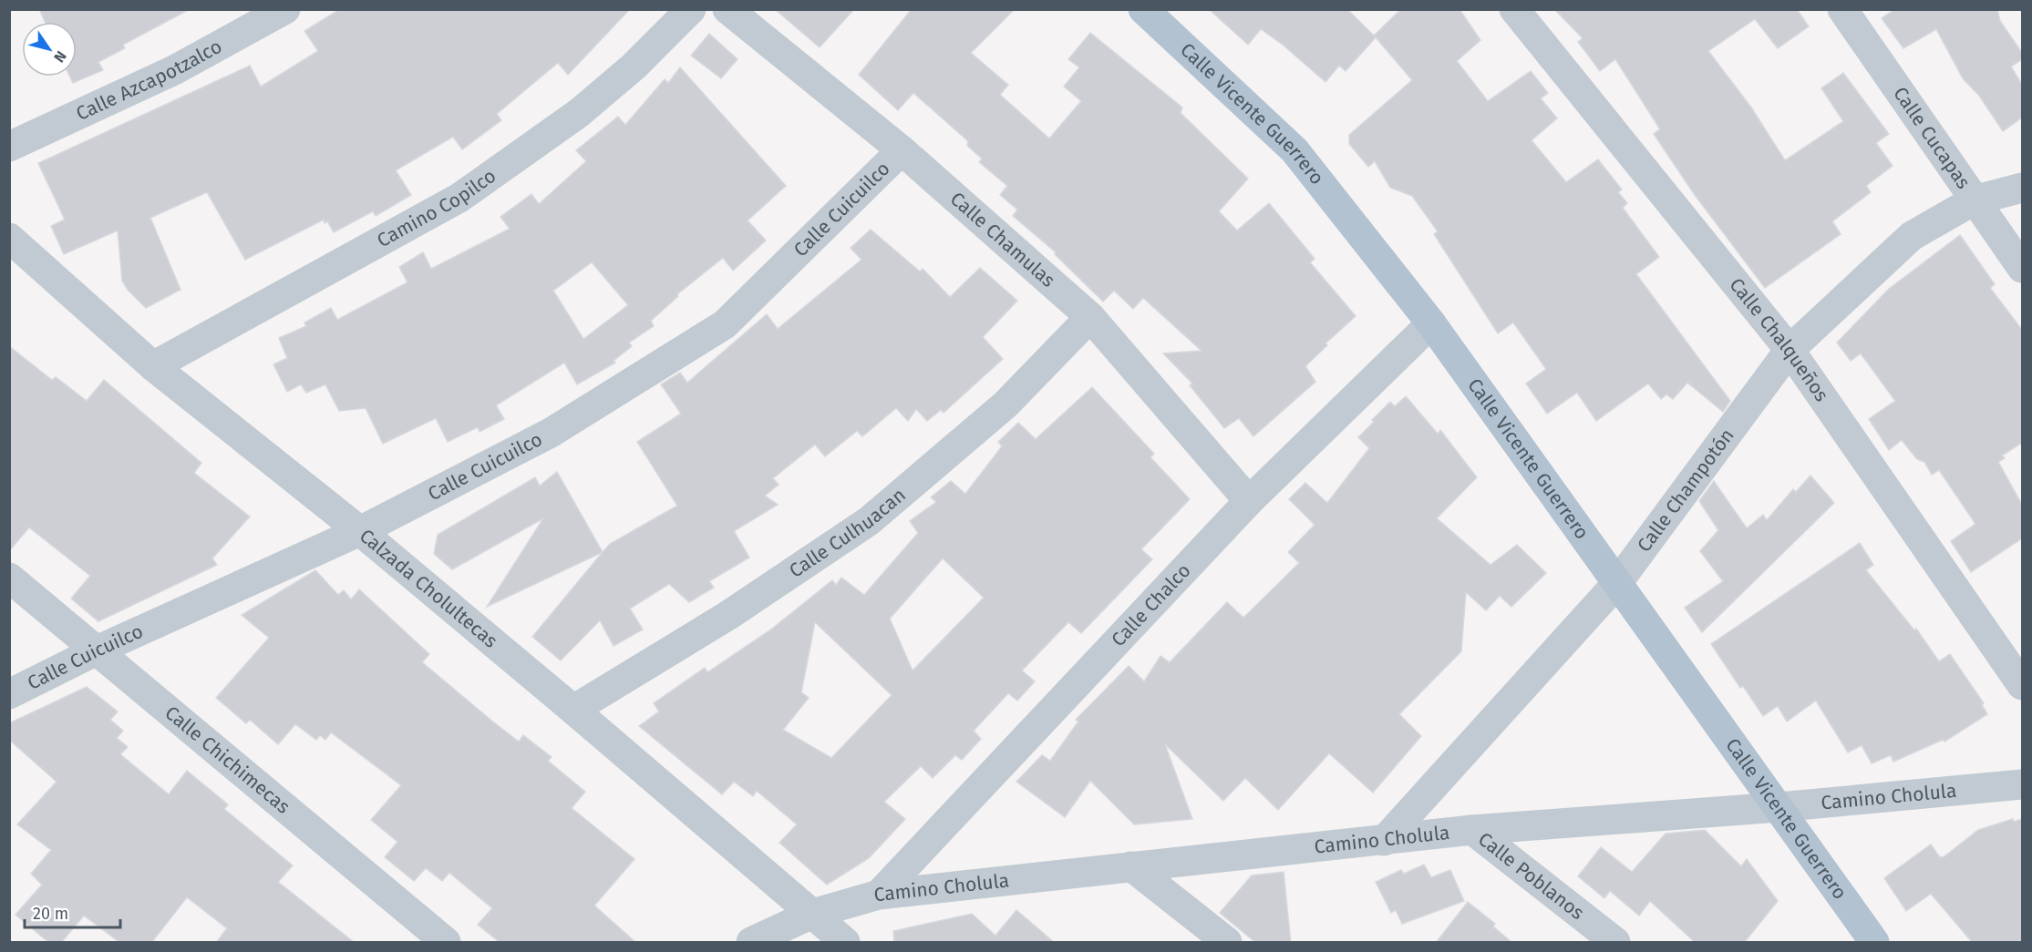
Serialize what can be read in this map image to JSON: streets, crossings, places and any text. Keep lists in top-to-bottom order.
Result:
{
  "streets": {
    "main road": ["Calle Vicente Guerrero"],
    "street": [
      "Calle Azcapotzalco",
      "Calle Cucapas",
      "Camino Copilco",
      "Calle Cuicuilco",
      "Calle Chamulas",
      "Calle Chalqueños",
      "Calle Champotón",
      "Calle Culhuacan",
      "Calzada Cholultecas",
      "Calle Chalco",
      "Calle Chichimecas",
      "Camino Cholula",
      "Calle Poblanos"
    ]
  },
  "crossings": [
    ["Calle Vicente Guerrero", "Calle Champotón"],
    ["Calle Vicente Guerrero", "Calle Chalco"],
    ["Calle Vicente Guerrero", "Camino Cholula"],
    ["Calle Cucapas", "Calle Champotón"],
    ["Camino Copilco", "Calzada Cholultecas"],
    ["Calle Cuicuilco", "Calle Chamulas"],
    ["Calle Cuicuilco", "Calzada Cholultecas"],
    ["Calle Cuicuilco", "Calle Chichimecas"],
    ["Calle Chamulas", "Calle Culhuacan"],
    ["Calle Chamulas", "Calle Chalco"],
    ["Calle Chalqueños", "Calle Champotón"],
    ["Calle Champotón", "Camino Cholula"],
    ["Calle Culhuacan", "Calzada Cholultecas"],
    ["Calzada Cholultecas", "Camino Cholula"],
    ["Calle Chalco", "Camino Cholula"],
    ["Camino Cholula", "Calle Poblanos"]
  ],
  "scale_bar": "20 m",
  "north": "bottom right"
}
